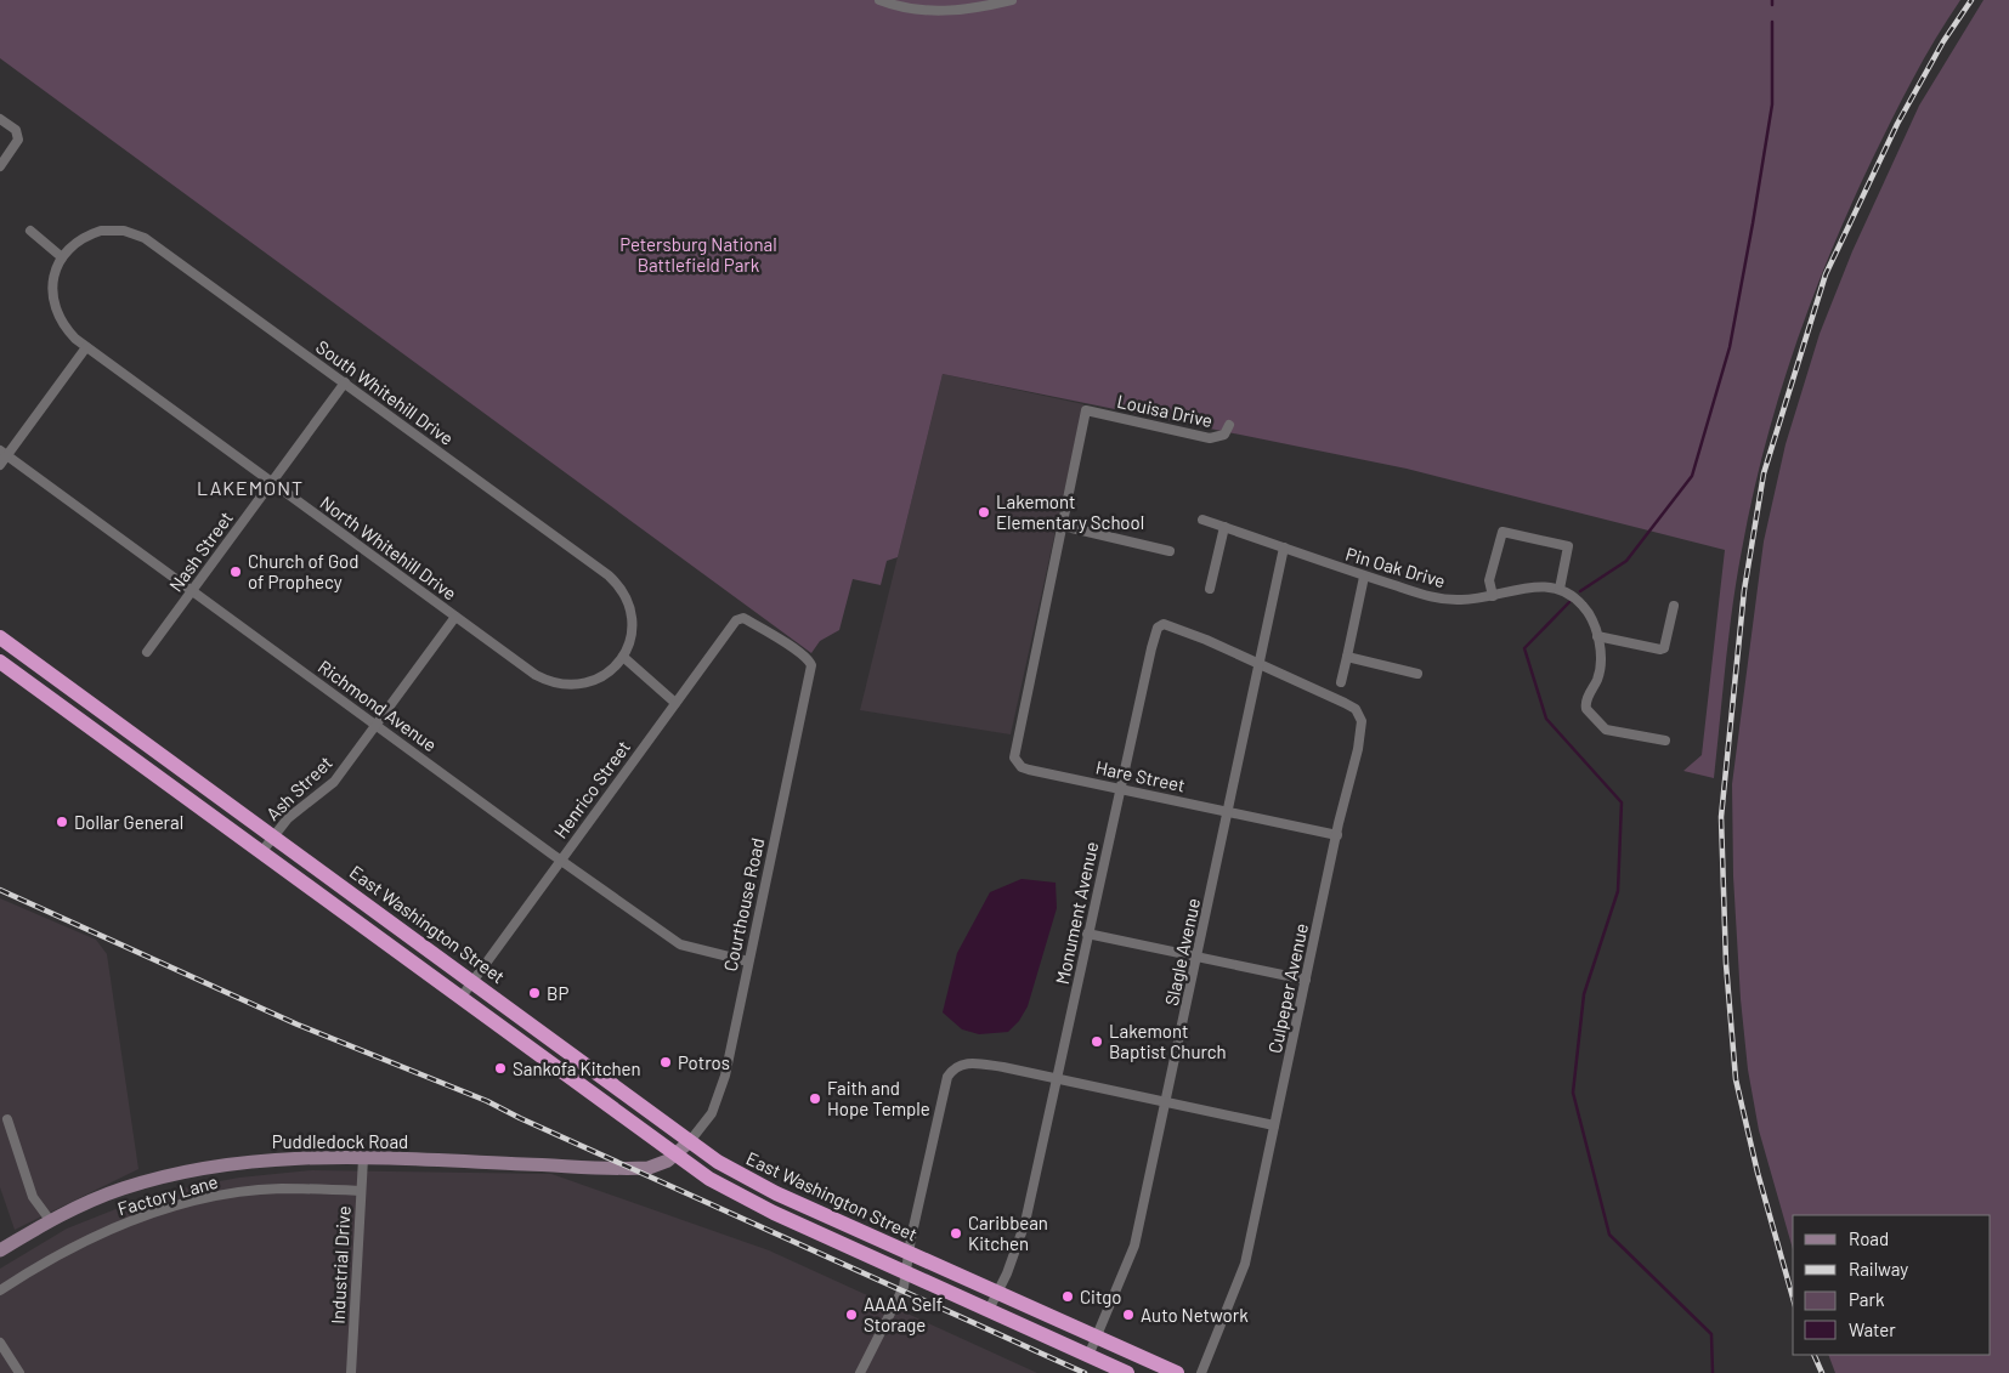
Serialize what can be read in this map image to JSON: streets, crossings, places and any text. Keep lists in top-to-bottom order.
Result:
{
  "streets": {
    "highway": ["East Washington Street"],
    "main road": ["Puddledock Road"],
    "street": [
      "South Whitehill Drive",
      "Louisa Drive",
      "North Whitehill Drive",
      "Nash Street",
      "Pin Oak Drive",
      "Richmond Avenue",
      "Hare Street",
      "Ash Street",
      "Henrico Street",
      "Courthouse Road",
      "Monument Avenue",
      "Slagle Avenue",
      "Culpeper Avenue",
      "Factory Lane",
      "Industrial Drive"
    ]
  },
  "crossings": [
    ["South Whitehill Drive", "North Whitehill Drive"],
    ["South Whitehill Drive", "Nash Street"],
    ["Louisa Drive", "Hare Street"],
    ["North Whitehill Drive", "Nash Street"],
    ["North Whitehill Drive", "Ash Street"],
    ["Nash Street", "Richmond Avenue"],
    ["Pin Oak Drive", "Slagle Avenue"],
    ["Richmond Avenue", "Ash Street"],
    ["Richmond Avenue", "Henrico Street"],
    ["Richmond Avenue", "Courthouse Road"],
    ["Hare Street", "Monument Avenue"],
    ["Hare Street", "Slagle Avenue"],
    ["Hare Street", "Culpeper Avenue"],
    ["Ash Street", "East Washington Street"],
    ["Henrico Street", "Courthouse Road"],
    ["Henrico Street", "East Washington Street"],
    ["Courthouse Road", "East Washington Street"],
    ["Courthouse Road", "Puddledock Road"],
    ["Monument Avenue", "East Washington Street"],
    ["Monument Avenue", "Slagle Avenue"],
    ["Monument Avenue", "Culpeper Avenue"],
    ["East Washington Street", "Slagle Avenue"],
    ["East Washington Street", "Puddledock Road"],
    ["Slagle Avenue", "Culpeper Avenue"],
    ["Puddledock Road", "Industrial Drive"],
    ["Factory Lane", "Industrial Drive"]
  ],
  "districts": ["LAKEMONT"],
  "parks": ["Petersburg National Battlefield Park"],
  "places": [
    "Lakemont Elementary School",
    "Church of God of Prophecy",
    "Dollar General",
    "BP",
    "Lakemont Baptist Church",
    "Potros",
    "Sankofa Kitchen",
    "Faith and Hope Temple",
    "Caribbean Kitchen",
    "Citgo",
    "AAAA Self Storage",
    "Auto Network"
  ],
  "legend": [
    "Road",
    "Railway",
    "Park",
    "Water"
  ]
}
